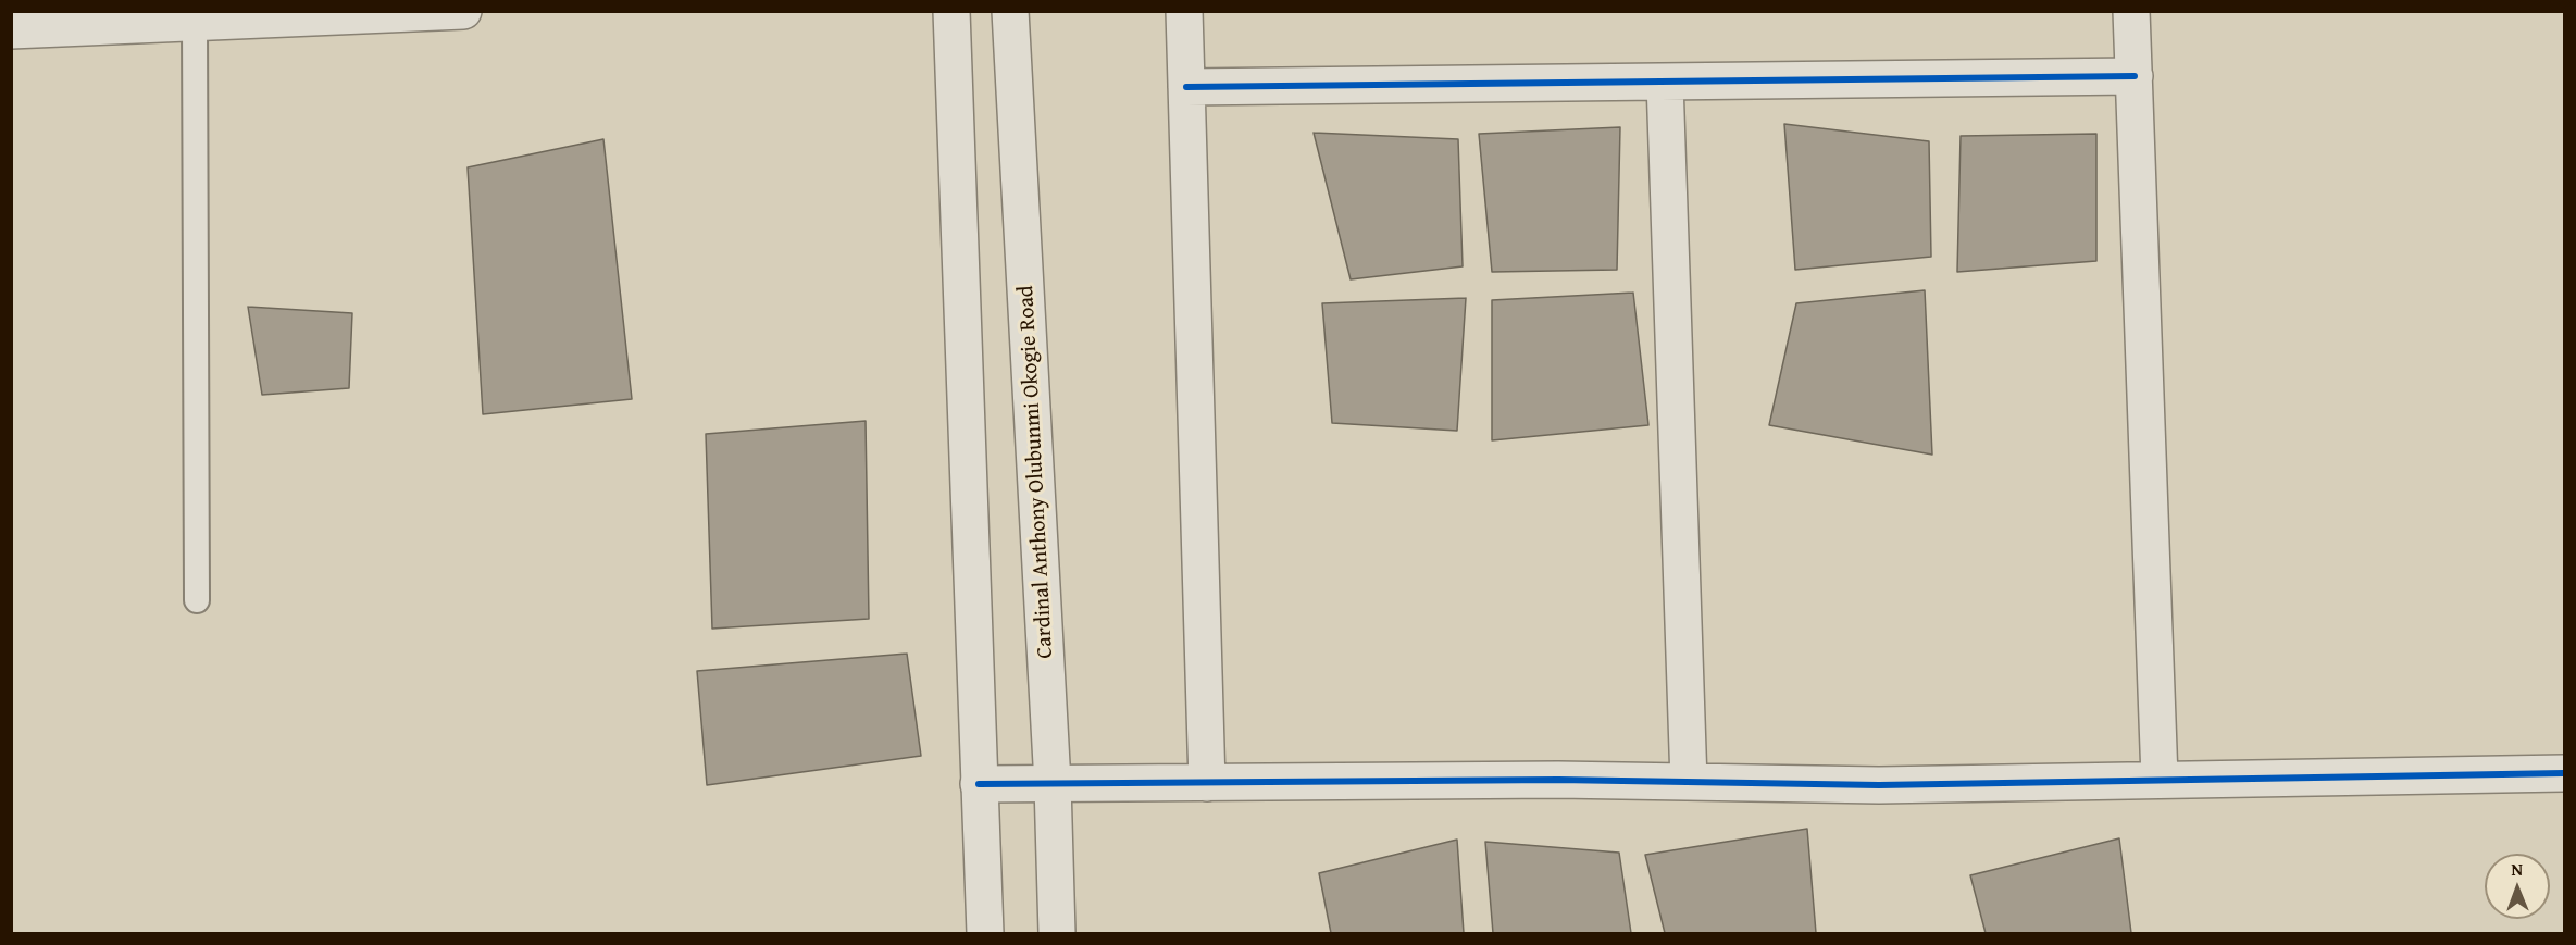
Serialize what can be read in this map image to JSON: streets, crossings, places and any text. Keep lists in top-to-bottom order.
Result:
{
  "streets": {
    "street": ["Cardinal Anthony Olubunmi Okogie Road"]
  },
  "north": "top"
}
